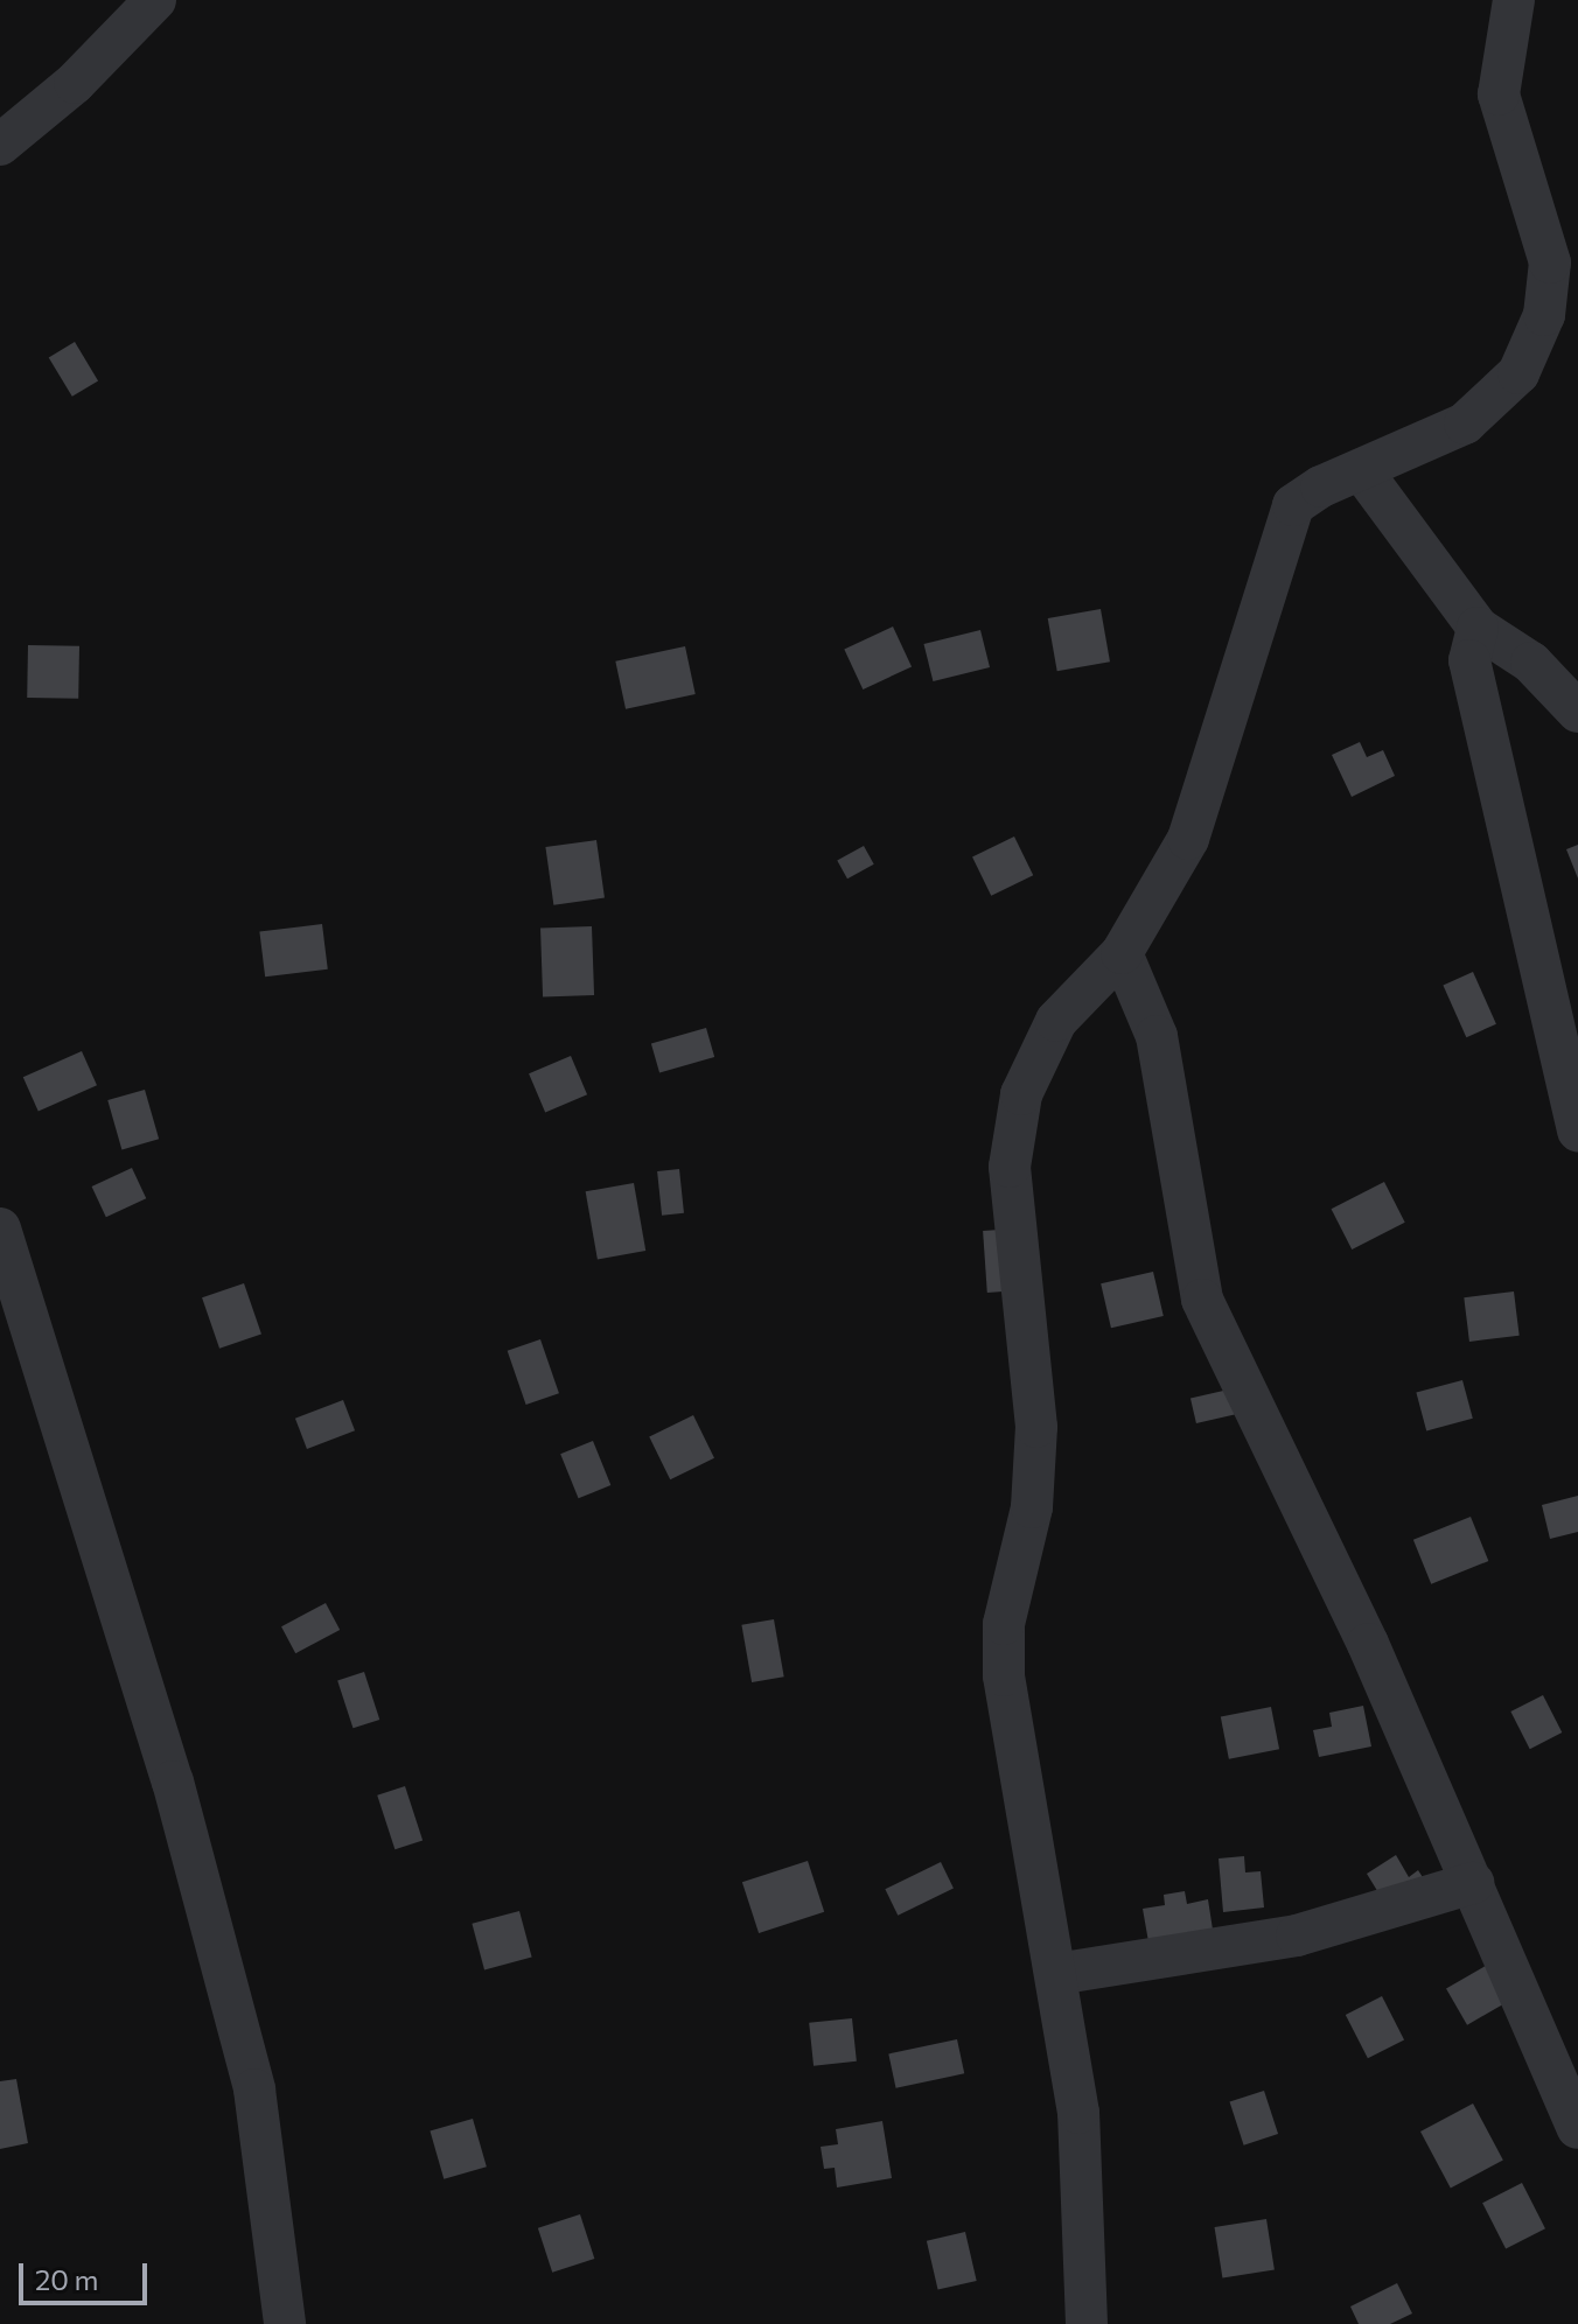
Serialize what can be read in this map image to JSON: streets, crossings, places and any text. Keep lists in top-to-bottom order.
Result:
{
  "scale_bar": "20 m"
}
